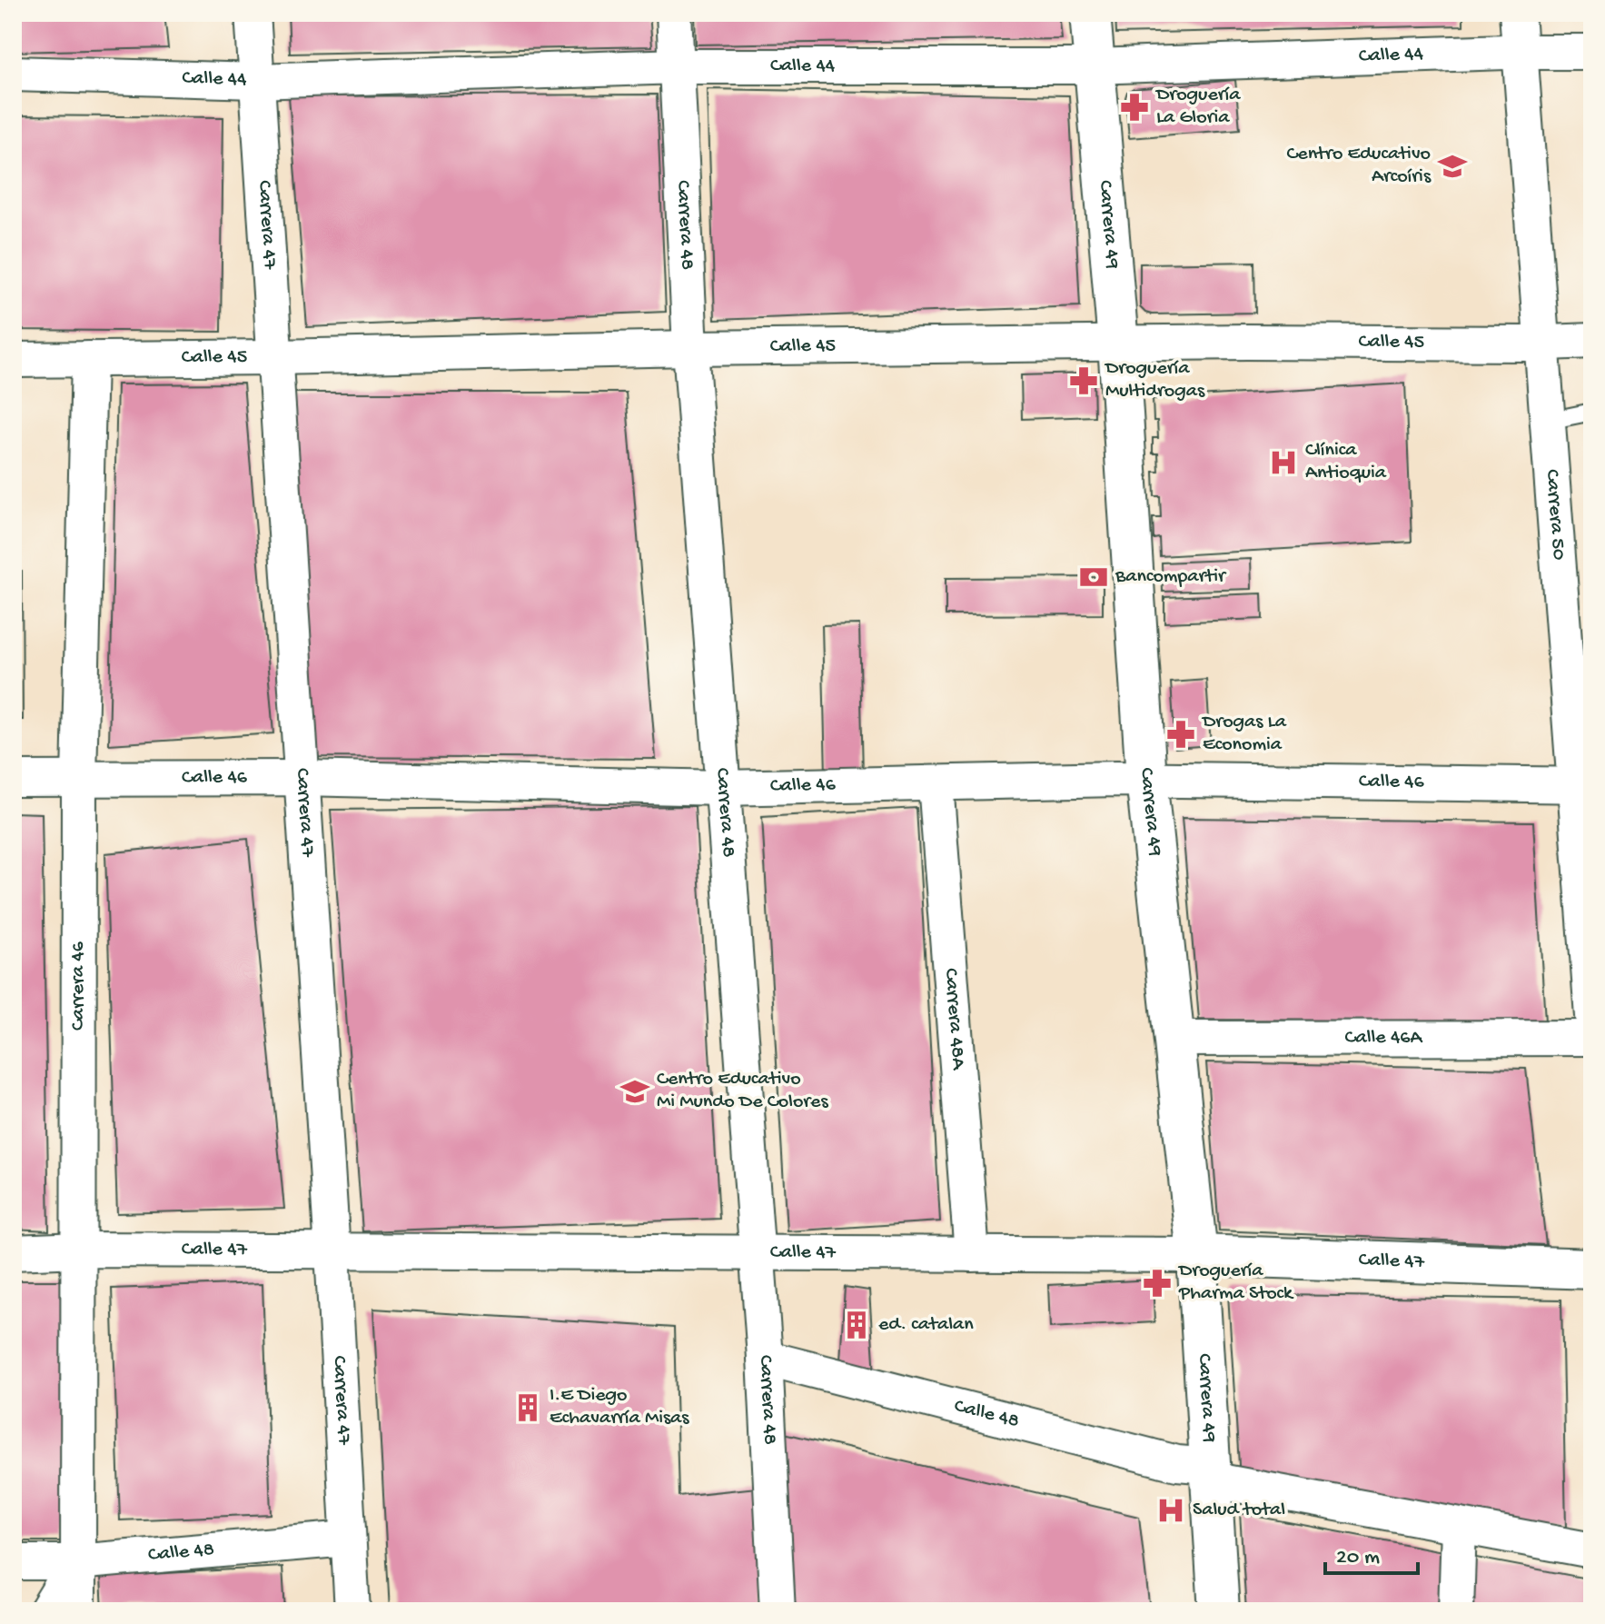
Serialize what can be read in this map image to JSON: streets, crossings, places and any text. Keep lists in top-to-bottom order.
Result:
{
  "streets": {
    "main road": ["Carrera 49", "Calle 47"],
    "street": [
      "Calle 44",
      "Carrera 47",
      "Carrera 48",
      "Calle 45",
      "Carrera 50",
      "Calle 46",
      "Carrera 46",
      "Carrera 48A",
      "Calle 46A",
      "Calle 48"
    ]
  },
  "crossings": [
    ["Calle 44", "Carrera 47"],
    ["Calle 44", "Carrera 48"],
    ["Calle 44", "Carrera 49"],
    ["Calle 44", "Carrera 50"],
    ["Carrera 47", "Calle 45"],
    ["Carrera 47", "Calle 46"],
    ["Carrera 47", "Calle 47"],
    ["Carrera 47", "Calle 48"],
    ["Carrera 48", "Calle 45"],
    ["Carrera 48", "Calle 46"],
    ["Carrera 48", "Calle 47"],
    ["Carrera 48", "Calle 48"],
    ["Carrera 49", "Calle 45"],
    ["Carrera 49", "Calle 46"],
    ["Carrera 49", "Calle 46A"],
    ["Carrera 49", "Calle 47"],
    ["Carrera 49", "Calle 48"],
    ["Calle 45", "Carrera 50"],
    ["Calle 45", "Carrera 46"],
    ["Carrera 50", "Calle 46"],
    ["Calle 46", "Carrera 46"],
    ["Calle 46", "Carrera 48A"],
    ["Carrera 46", "Calle 47"],
    ["Carrera 46", "Calle 48"],
    ["Carrera 48A", "Calle 47"]
  ],
  "places": {
    "pharmacy": [
      "Droguería La Gloria",
      "Droguería Multidrogas",
      "Drogas La Economia",
      "Droguería Pharma Stock"
    ],
    "school or university": ["Centro Educativo Arcoíris", "Centro Educativo Mi Mundo De Colores"],
    "hospital": ["Clínica Antioquia", "Salud total"],
    "bank": ["Bancompartir"],
    "building": ["ed. catalan", "I.E Diego Echavarría Misas"]
  },
  "scale_bar": "20 m"
}
